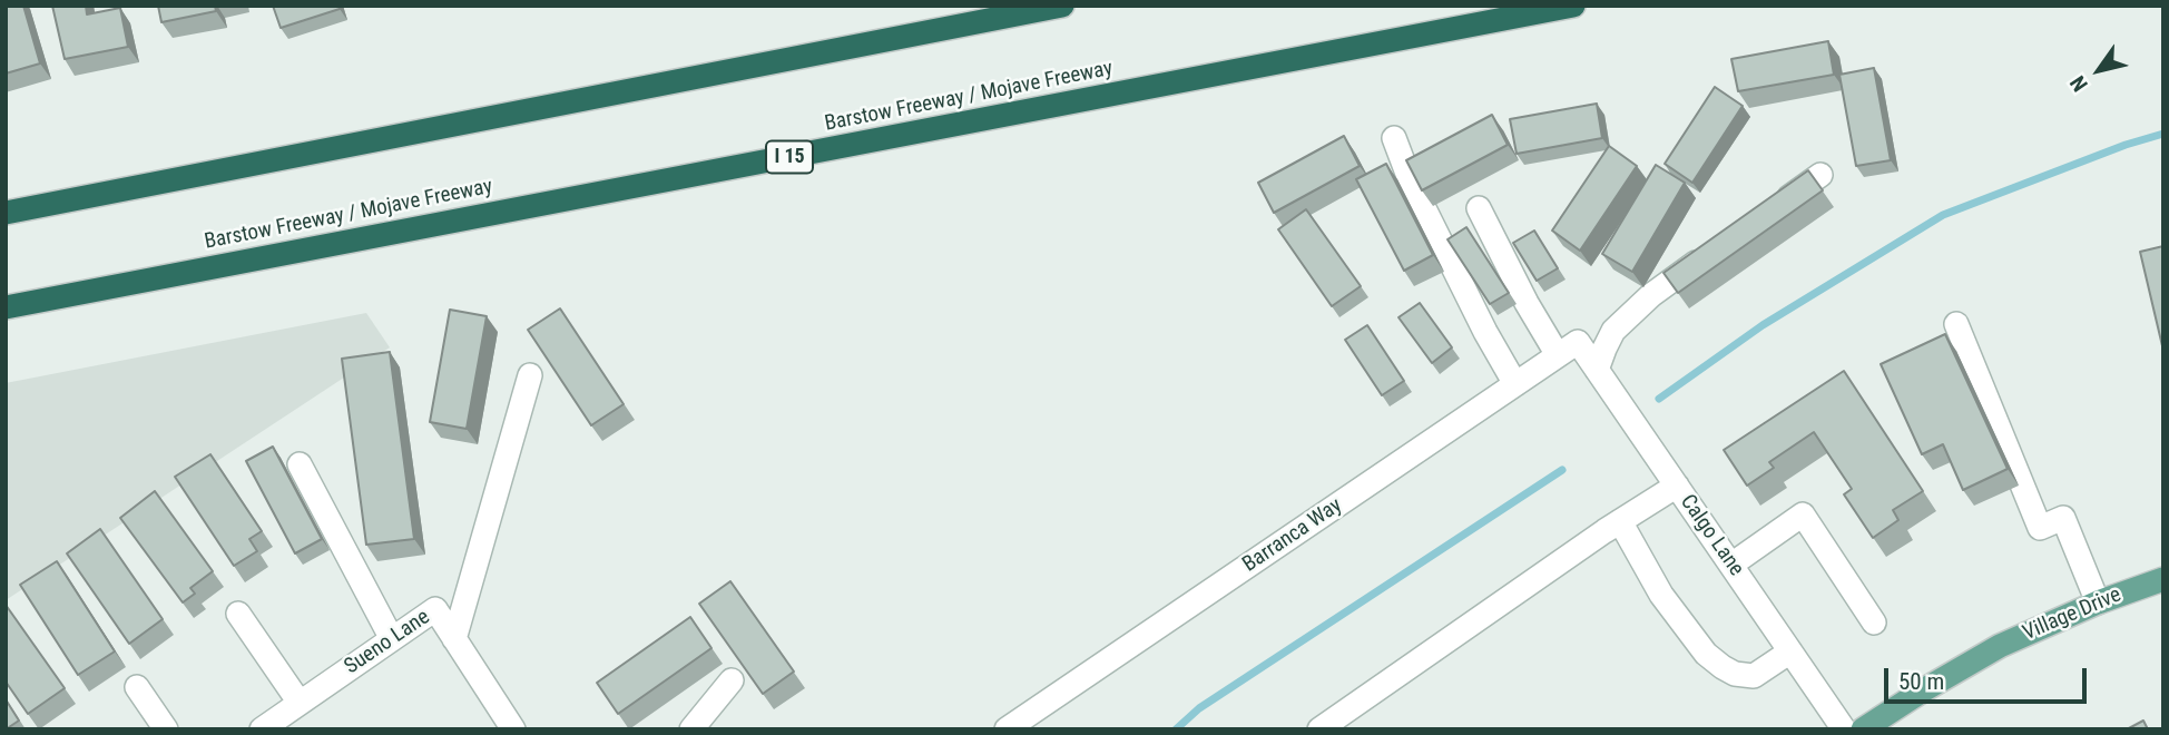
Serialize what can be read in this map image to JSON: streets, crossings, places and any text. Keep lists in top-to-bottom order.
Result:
{
  "streets": {
    "highway": ["Barstow Freeway / Mojave Freeway", "I 15"],
    "main road": ["Village Drive"],
    "street": ["Barranca Way", "Calgo Lane", "Sueno Lane"]
  },
  "crossings": [
    ["Barranca Way", "Calgo Lane"]
  ],
  "scale_bar": "50 m",
  "north": "bottom left"
}
